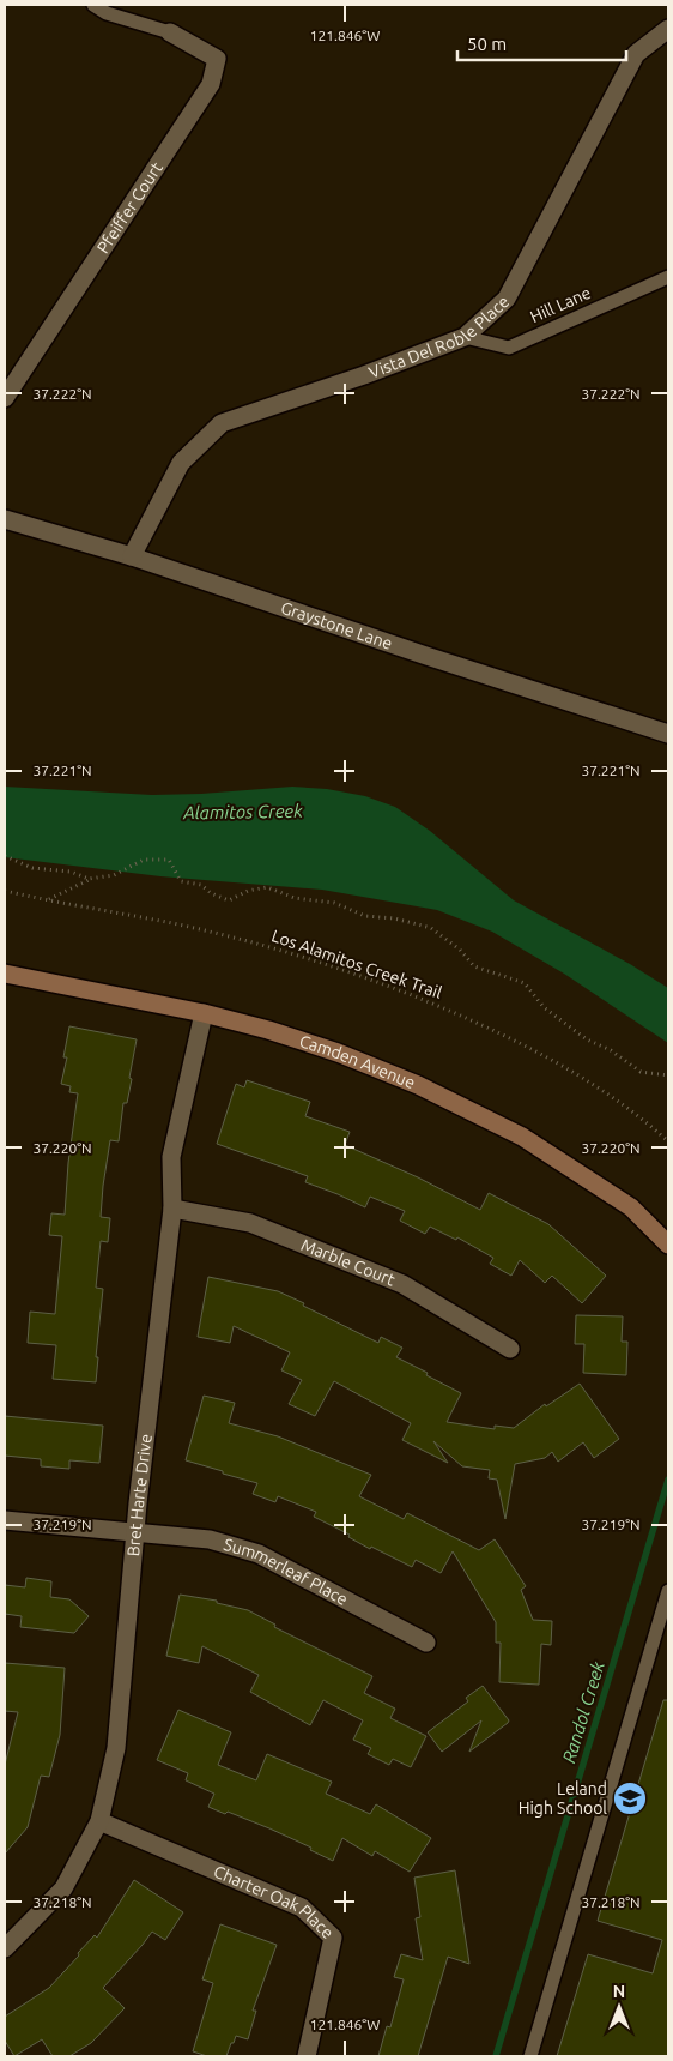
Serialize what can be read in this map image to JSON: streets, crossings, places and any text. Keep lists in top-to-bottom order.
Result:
{
  "streets": {
    "street": [
      "Pfeiffer Court",
      "Vista Del Roble Place",
      "Graystone Lane",
      "Camden Avenue",
      "Marble Court",
      "Bret Harte Drive",
      "Summerleaf Place",
      "Charter Oak Place"
    ],
    "lane": ["Hill Lane"],
    "path": ["Los Alamitos Creek Trail"]
  },
  "crossings": [
    ["Hill Lane", "Vista Del Roble Place"],
    ["Vista Del Roble Place", "Graystone Lane"],
    ["Camden Avenue", "Bret Harte Drive"],
    ["Marble Court", "Bret Harte Drive"],
    ["Bret Harte Drive", "Summerleaf Place"],
    ["Bret Harte Drive", "Charter Oak Place"]
  ],
  "water": ["Alamitos Creek", "Randol Creek"],
  "places": {
    "school or university": ["Leland High School"]
  },
  "scale_bar": "50 m",
  "north": "top",
  "coordinates": [
    "121.846°W",
    "37.222°N",
    "37.221°N",
    "37.220°N",
    "37.219°N",
    "37.218°N"
  ]
}
